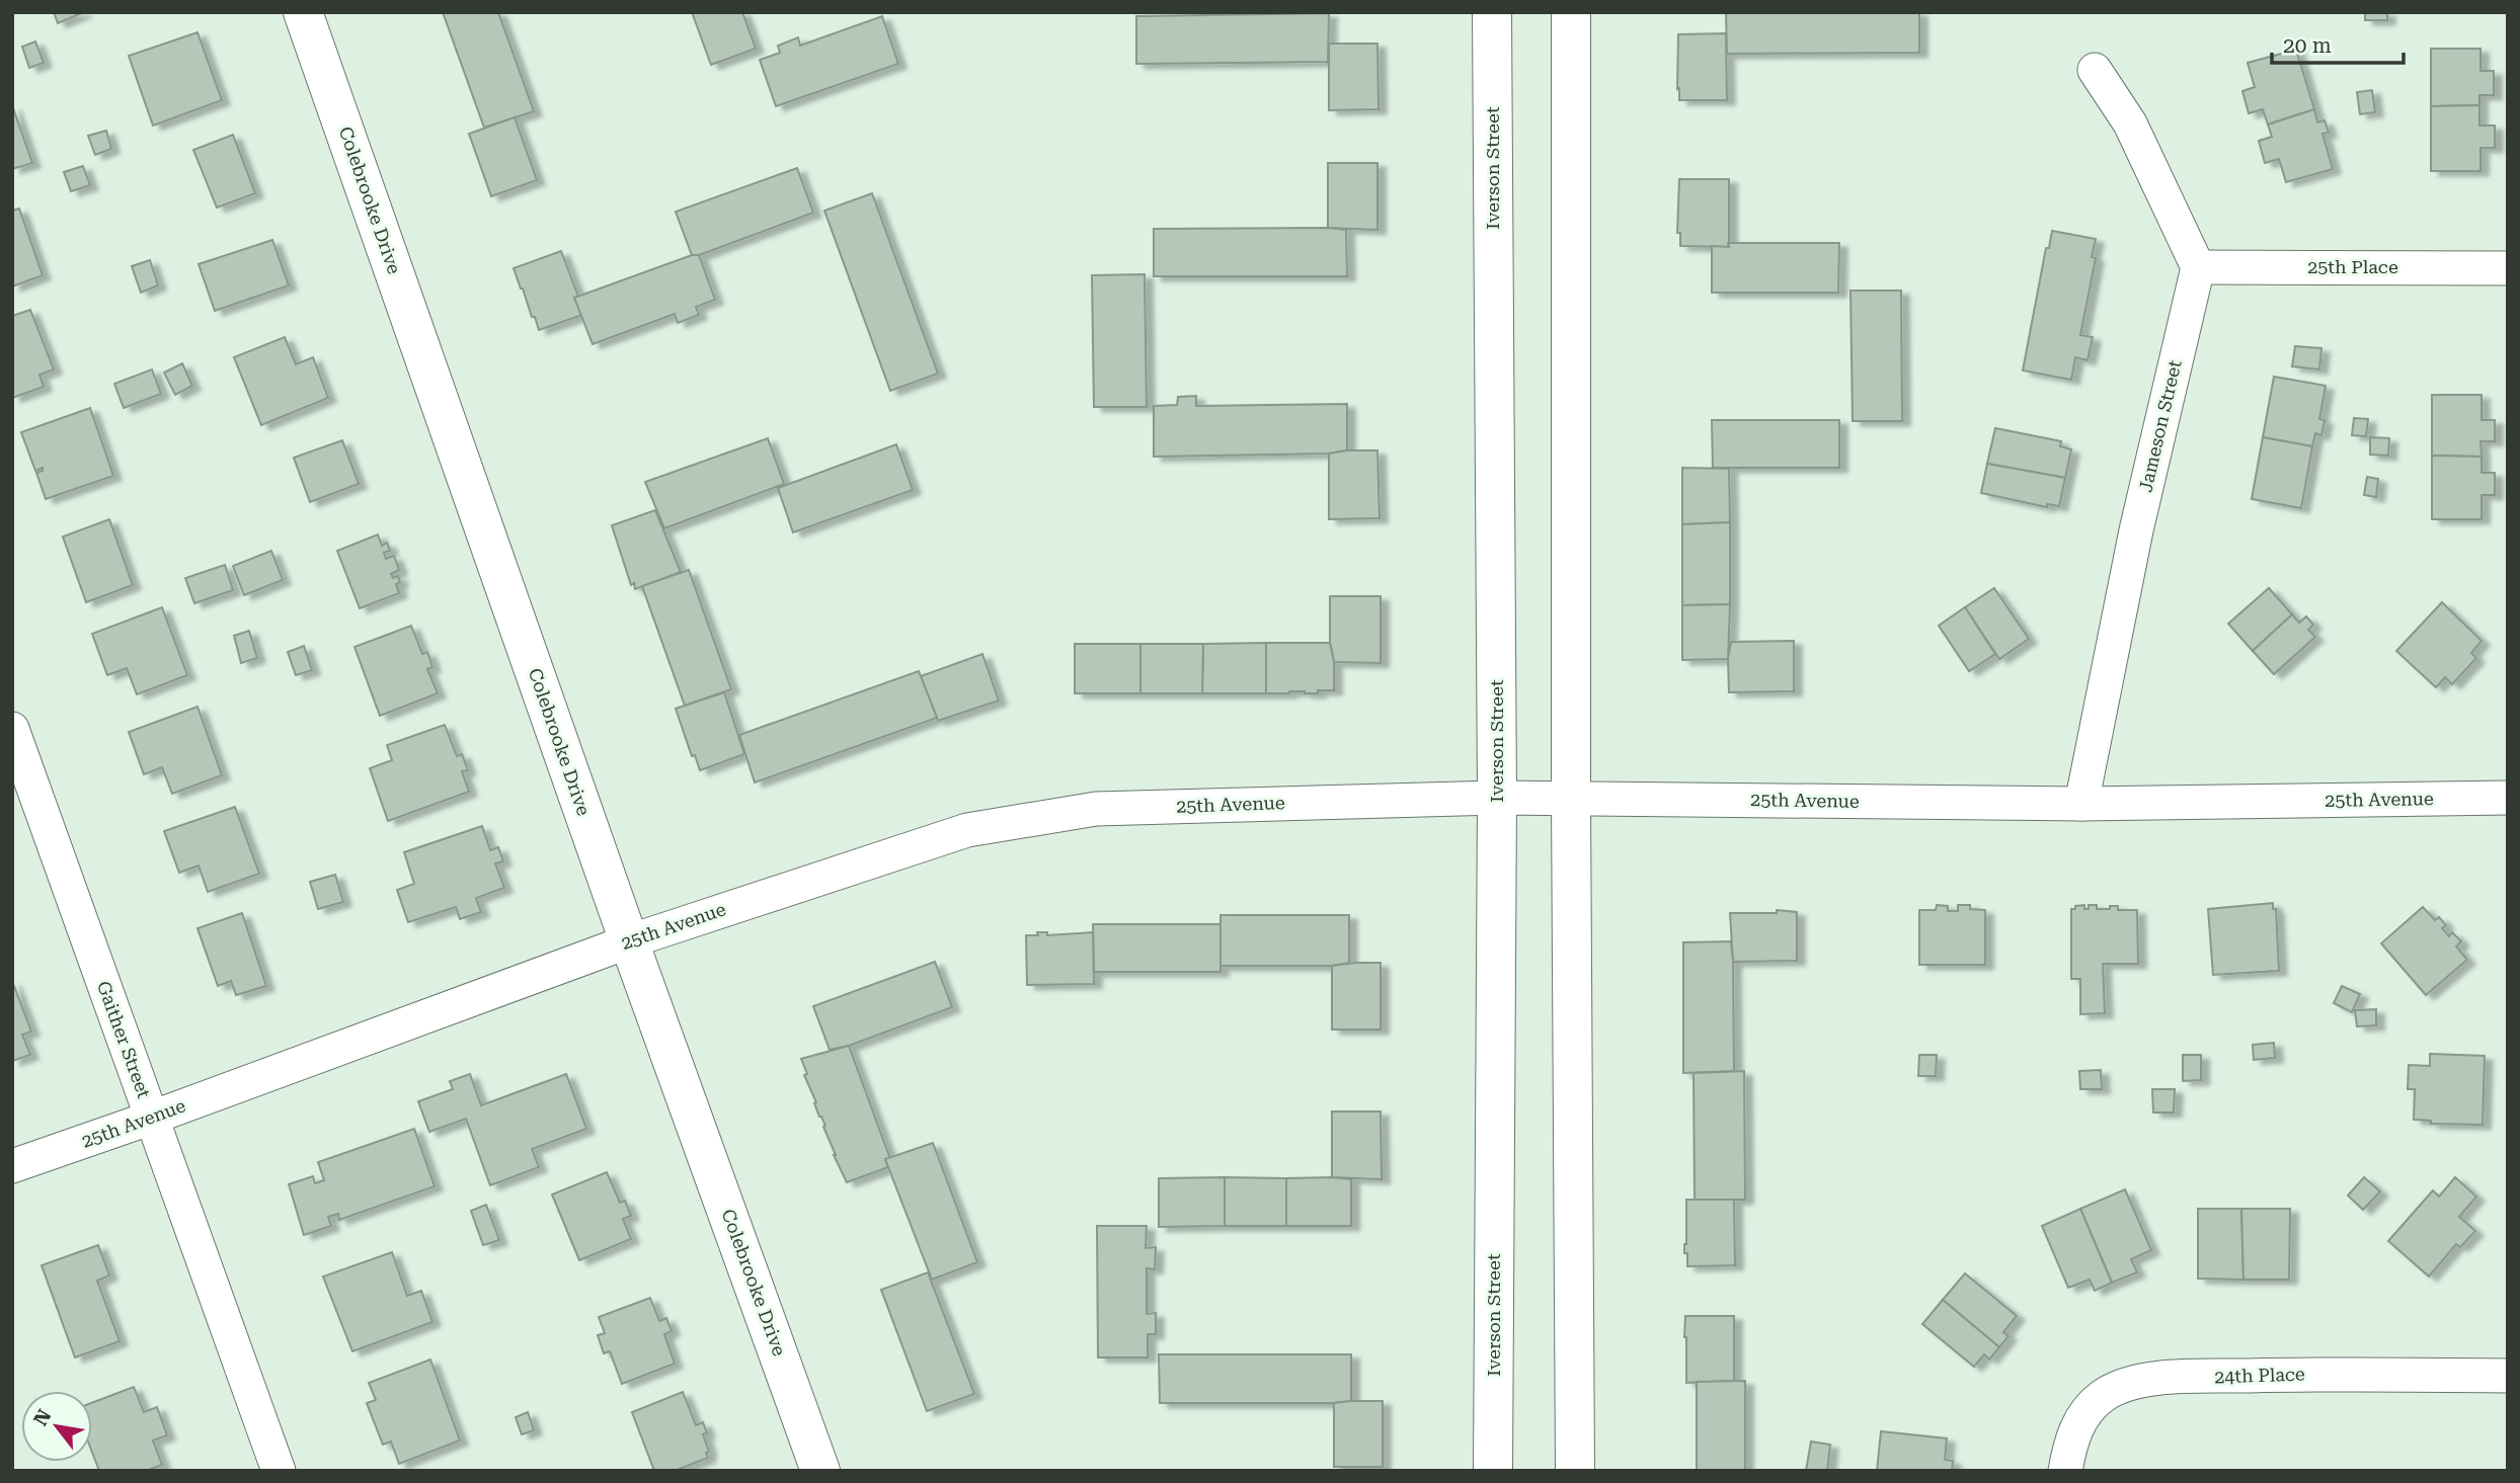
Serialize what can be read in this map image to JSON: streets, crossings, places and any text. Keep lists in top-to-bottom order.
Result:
{
  "streets": {
    "main road": ["Iverson Street", "Colebrooke Drive"],
    "street": [
      "25th Place",
      "Jameson Street",
      "25th Avenue",
      "Gaither Street",
      "24th Place"
    ]
  },
  "crossings": [
    ["Iverson Street", "25th Avenue"],
    ["Colebrooke Drive", "25th Avenue"],
    ["25th Place", "Jameson Street"],
    ["Jameson Street", "25th Avenue"],
    ["25th Avenue", "Gaither Street"]
  ],
  "scale_bar": "20 m",
  "north": "top left"
}
